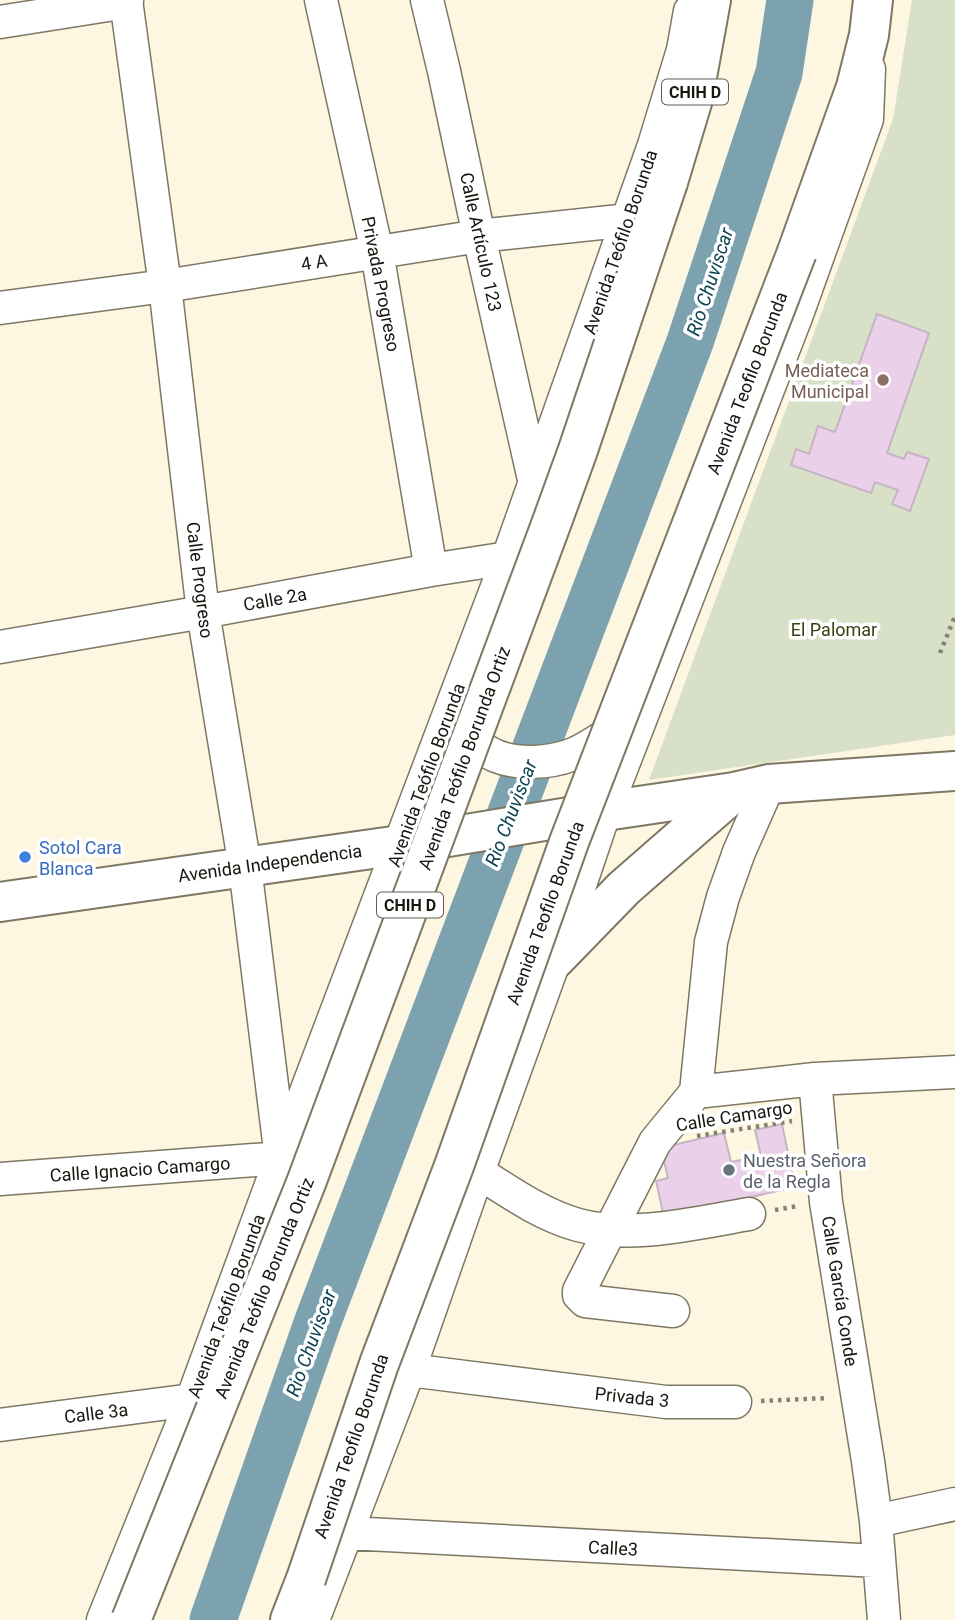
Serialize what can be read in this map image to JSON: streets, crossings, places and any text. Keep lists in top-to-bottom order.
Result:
{
  "streets": {
    "main road": [
      "CHIH D",
      "Avenida Teofilo Borunda",
      "Avenida Teófilo Borunda Ortiz",
      "Avenida Independencia"
    ],
    "street": [
      "Calle Artículo 123",
      "Avenida Teófilo Borunda",
      "4 A",
      "Privada Progreso",
      "Calle Progreso",
      "Calle 2a",
      "Calle Ignacio Camargo",
      "Calle García Conde",
      "Privada 3",
      "Calle 3a",
      "Calle3"
    ],
    "path": ["Calle Camargo"]
  },
  "crossings": [
    ["Calle Artículo 123", "Avenida Teófilo Borunda"],
    ["Calle Artículo 123", "4 A"],
    ["Avenida Teófilo Borunda", "4 A"],
    ["Avenida Teófilo Borunda", "Calle Progreso"],
    ["Avenida Teófilo Borunda", "Calle 2a"],
    ["Avenida Teófilo Borunda", "Avenida Independencia"],
    ["Avenida Teófilo Borunda", "Calle Ignacio Camargo"],
    ["Avenida Teófilo Borunda", "Calle 3a"],
    ["4 A", "Privada Progreso"],
    ["4 A", "Calle Progreso"],
    ["Privada Progreso", "Calle 2a"],
    ["Calle Progreso", "Calle 2a"],
    ["Calle Progreso", "Avenida Independencia"],
    ["Calle Progreso", "Calle Ignacio Camargo"],
    ["Calle Camargo", "Calle García Conde"],
    ["Calle García Conde", "Calle3"]
  ],
  "water": ["Rio Chuviscar"],
  "parks": ["El Palomar"],
  "places": ["Mediateca Municipal", "Sotol Cara Blanca", "Nuestra Señora de la Regla"]
}
